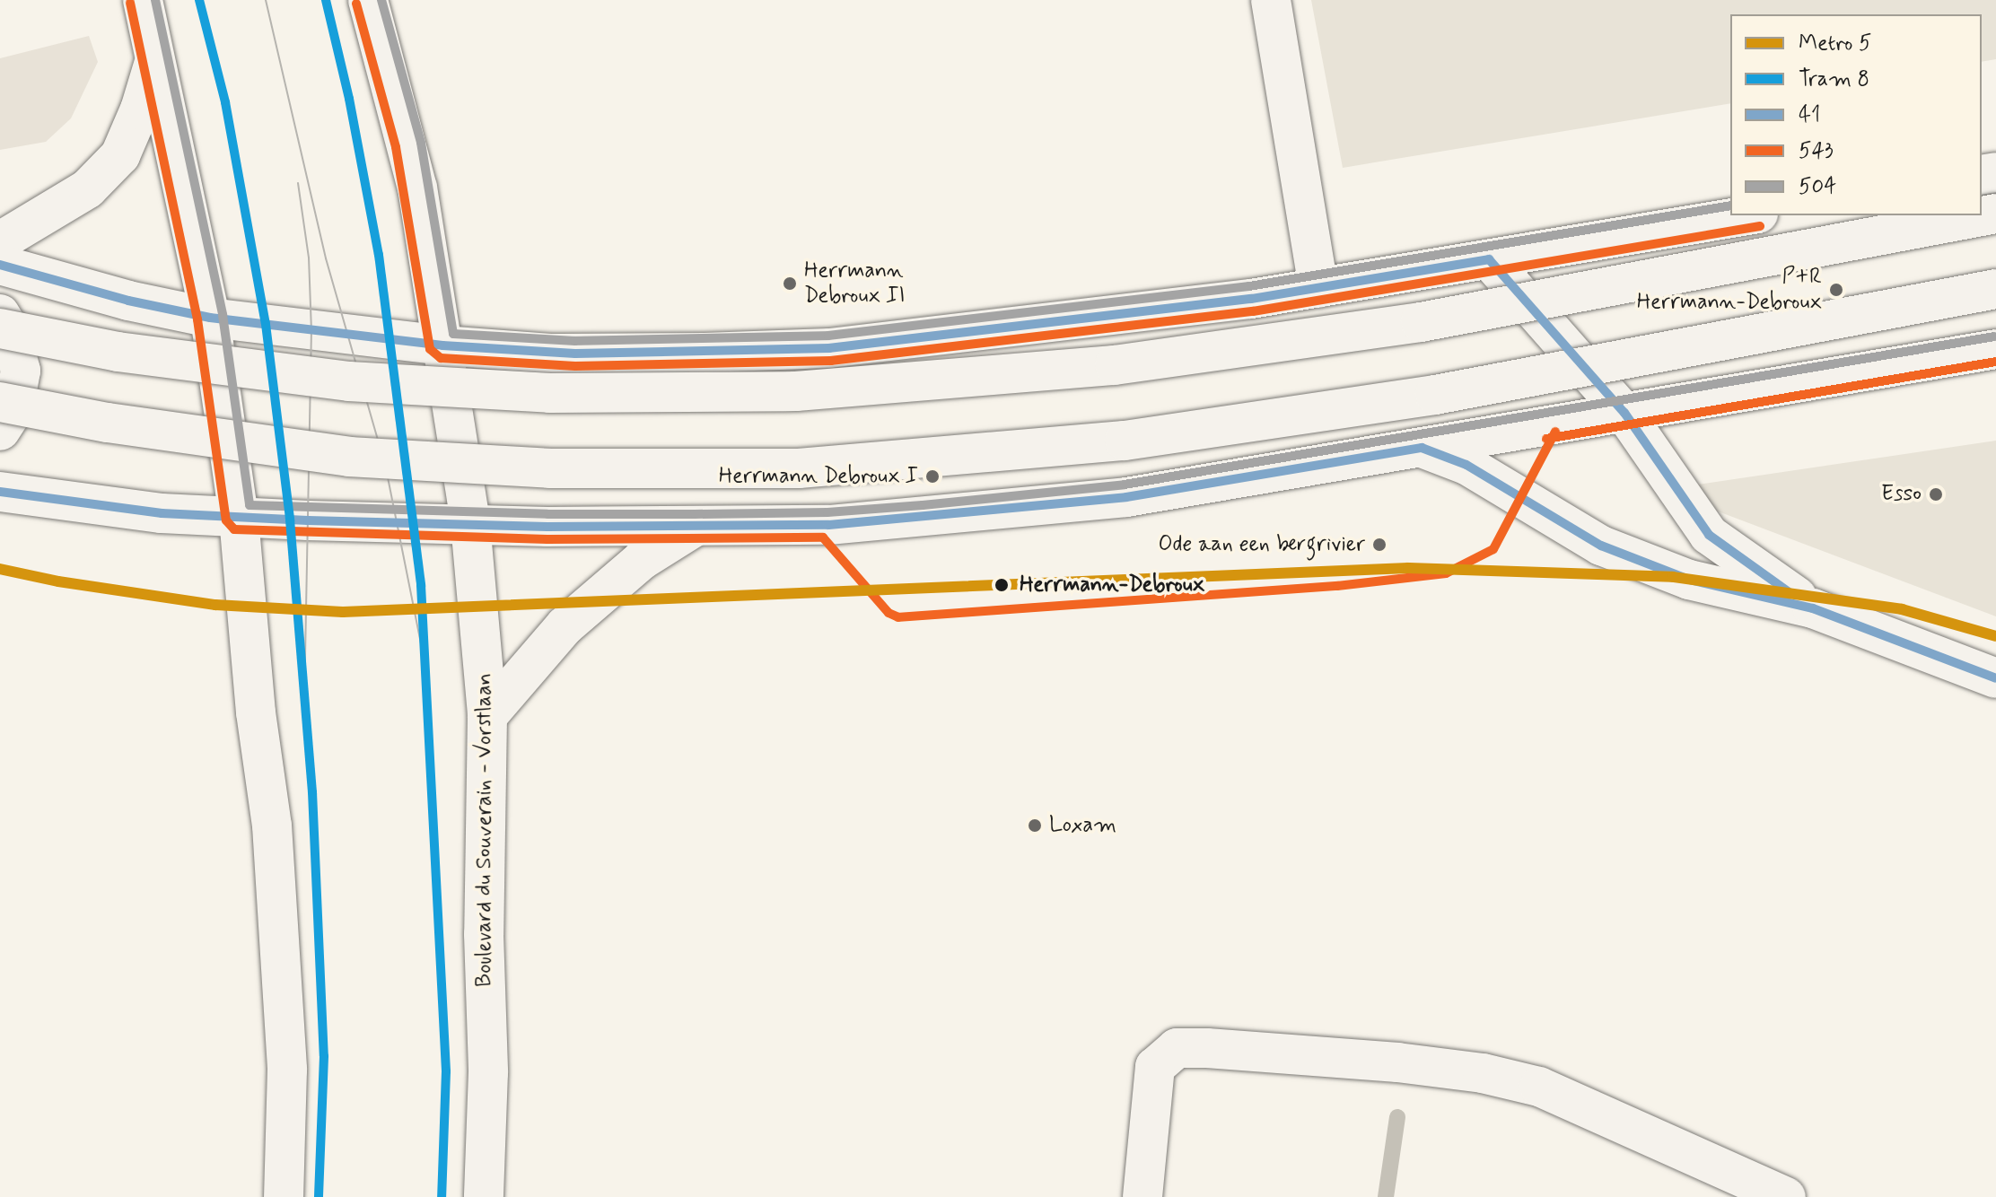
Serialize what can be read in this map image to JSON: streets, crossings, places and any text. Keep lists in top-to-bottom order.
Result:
{
  "streets": {
    "main road": ["Boulevard du Souverain - Vorstlaan"]
  },
  "places": [
    "Herrmann Debroux II",
    "P+R Herrmann-Debroux",
    "Herrmann Debroux I",
    "Esso",
    "Ode aan een bergrivier",
    "Herrmann-Debroux",
    "Loxam"
  ],
  "lines": [
    "tram line 8",
    "transit line 504",
    "transit line 543",
    "transit line 41",
    "metro line 5"
  ],
  "legend": [
    "Metro 5",
    "Tram 8",
    "41",
    "543",
    "504"
  ]
}
